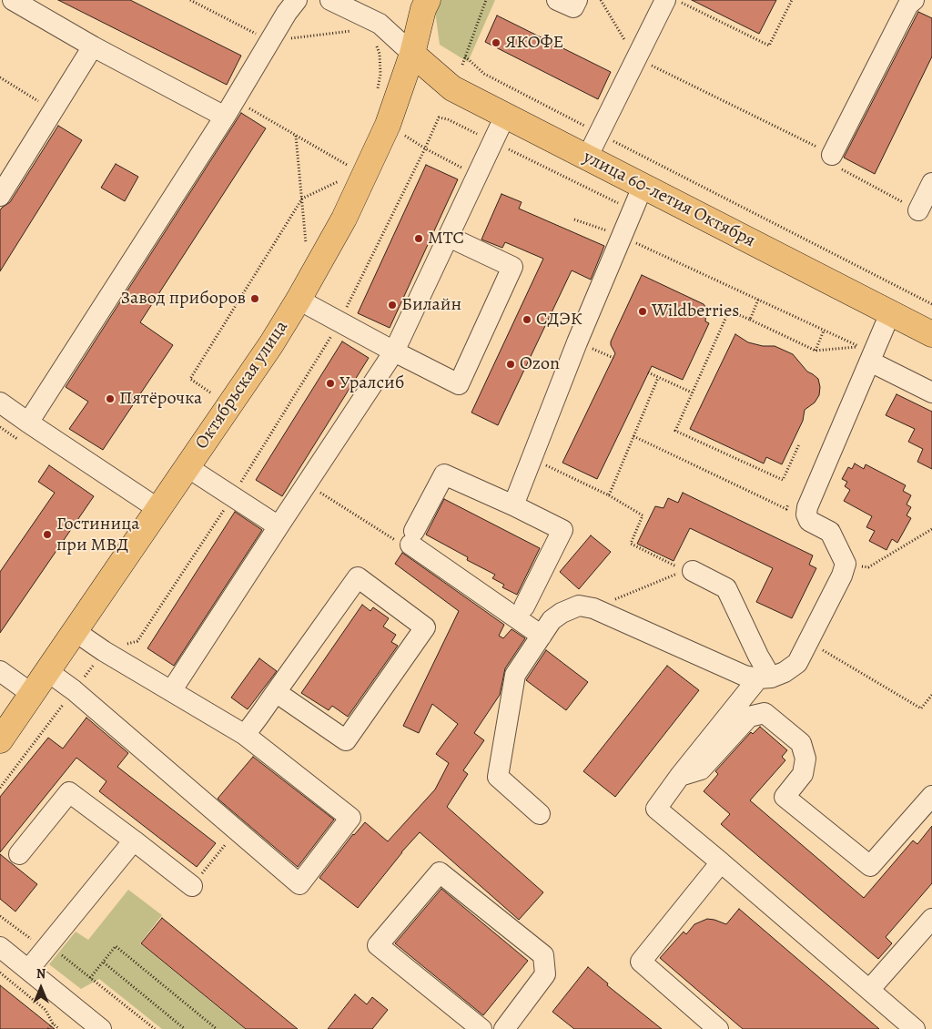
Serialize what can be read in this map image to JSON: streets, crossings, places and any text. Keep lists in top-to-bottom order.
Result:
{
  "streets": {
    "main road": ["улица 60-летия Октября", "Октябрьская улица"]
  },
  "crossings": [
    ["улица 60-летия Октября", "Октябрьская улица"]
  ],
  "places": [
    "ЯКОФЕ",
    "МТС",
    "Завод приборов",
    "Билайн",
    "Wildberries",
    "СДЭК",
    "Ozon",
    "Уралсиб",
    "Пятёрочка",
    "Гостиница при МВД"
  ],
  "north": "top"
}
